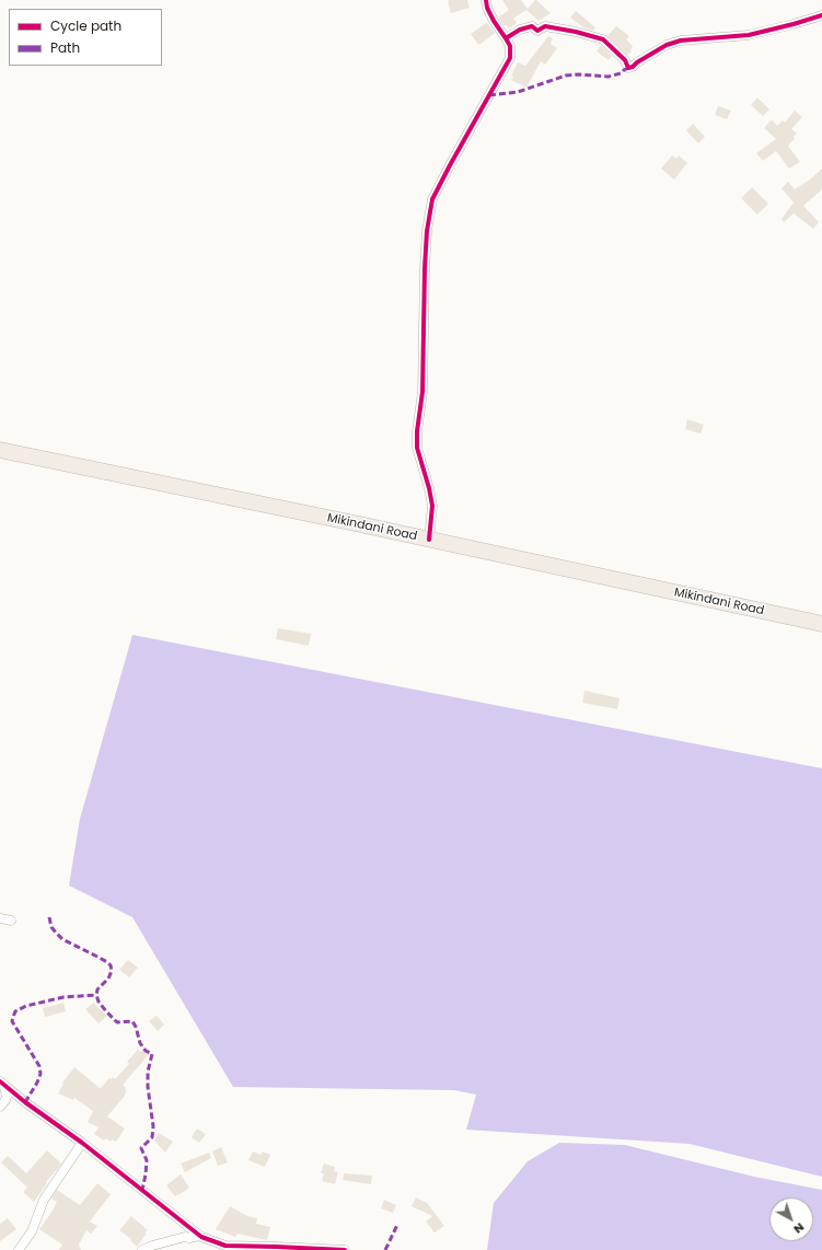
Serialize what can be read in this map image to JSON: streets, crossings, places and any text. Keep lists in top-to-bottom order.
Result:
{
  "streets": {
    "highway": ["Mikindani Road"]
  },
  "legend": ["Cycle path", "Path"],
  "north": "bottom right"
}
